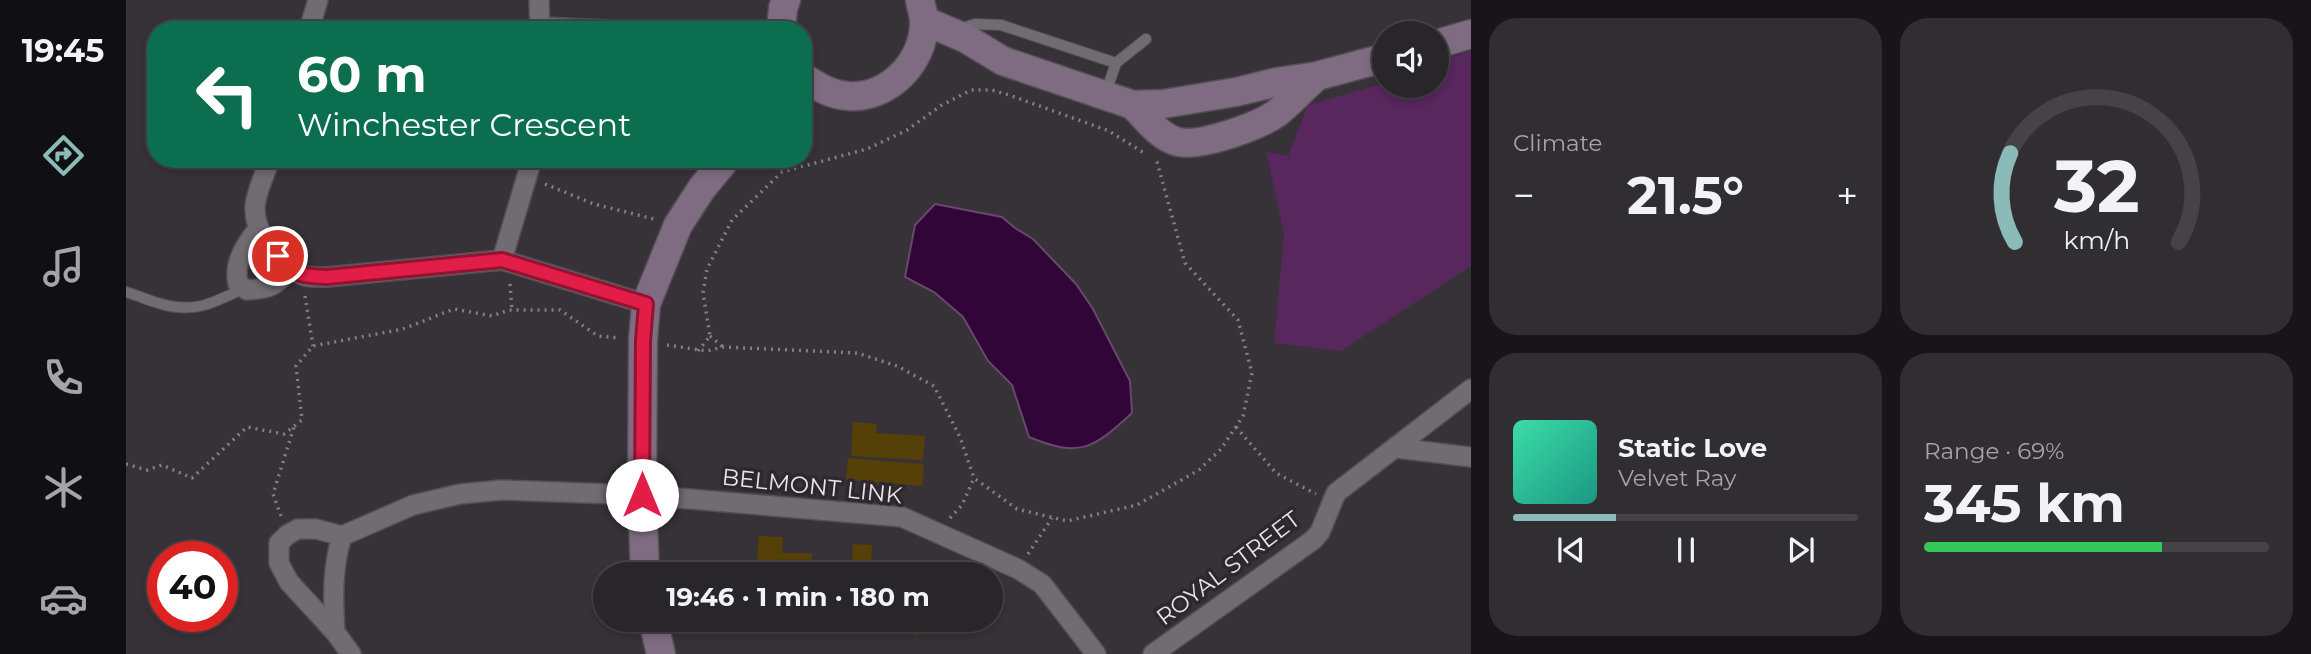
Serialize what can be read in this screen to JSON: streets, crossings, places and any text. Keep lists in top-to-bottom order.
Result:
{
  "streets": {
    "street": ["BELMONT LINK", "ROYAL STREET"]
  },
  "page": {
    "tabs": "19:45",
    "tile": [
      "Climate",
      ["Range · 69%", "345 km"]
    ],
    "turn": ["60 m", "Winchester Crescent"],
    "heat": ["−", "21.5°", "+"],
    "song": ["Static Love", "Velvet Ray"],
    "limit": "40",
    "trip": "19:46 · 1 min · 180 m",
    "gauge": ["32", "km/h"]
  }
}
